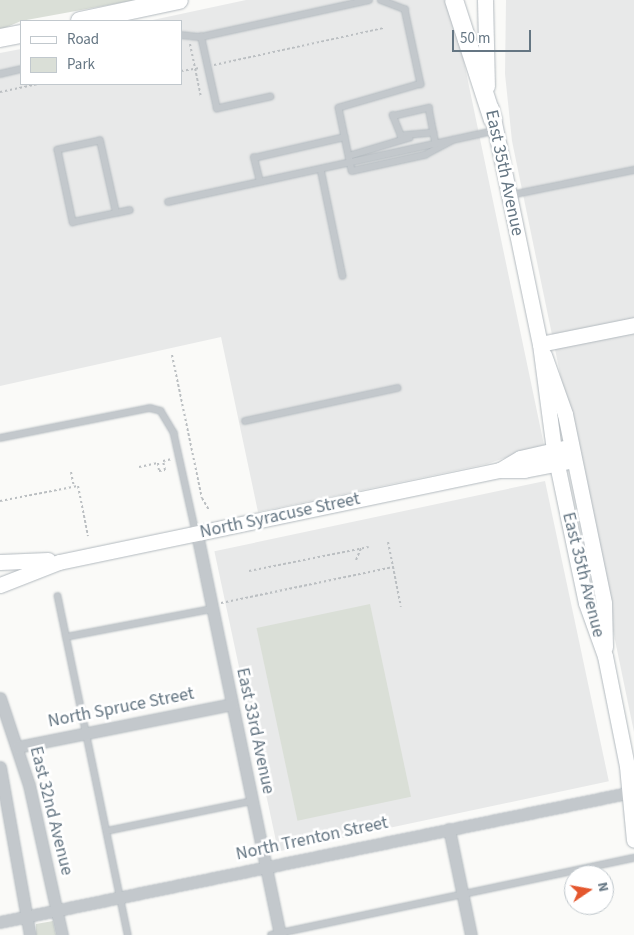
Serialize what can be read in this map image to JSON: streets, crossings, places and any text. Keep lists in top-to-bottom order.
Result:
{
  "streets": {
    "street": [
      "East 35th Avenue",
      "North Syracuse Street",
      "North Spruce Street",
      "East 33rd Avenue",
      "East 32nd Avenue",
      "North Trenton Street"
    ]
  },
  "crossings": [
    ["East 35th Avenue", "North Syracuse Street"],
    ["East 35th Avenue", "North Trenton Street"],
    ["North Syracuse Street", "East 33rd Avenue"],
    ["North Spruce Street", "East 33rd Avenue"],
    ["North Spruce Street", "East 32nd Avenue"],
    ["East 33rd Avenue", "North Trenton Street"],
    ["East 32nd Avenue", "North Trenton Street"]
  ],
  "legend": ["Road", "Park"],
  "scale_bar": "50 m",
  "north": "right"
}
